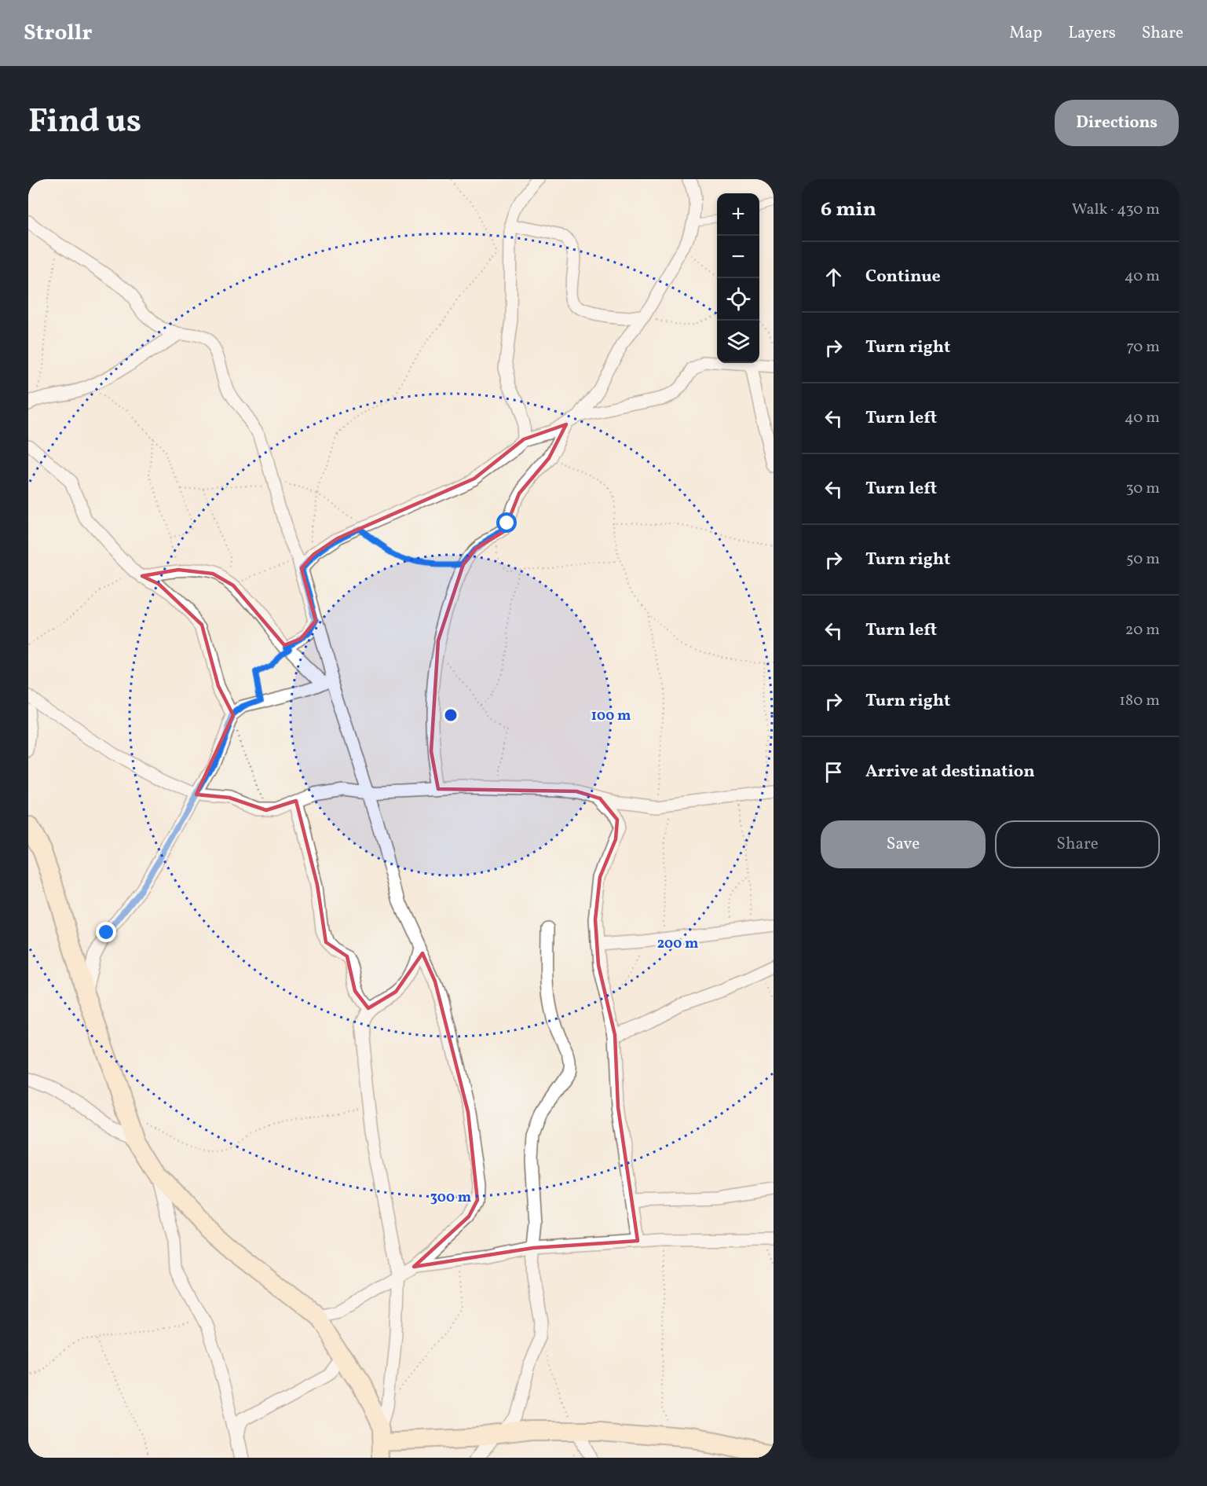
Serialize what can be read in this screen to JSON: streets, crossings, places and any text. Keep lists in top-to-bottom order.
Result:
{
  "page": {
    "header": "Strollr",
    "nav": ["Map", "Layers", "Share"],
    "title": "Find us",
    "buttons": [
      "Directions",
      ["Save", "Share"]
    ],
    "heading": ["6 min", "Walk · 430 m"],
    "map_buttons": ["+", "−"],
    "list": [
      ["Continue", "40 m"],
      ["Turn right", "70 m"],
      ["Turn left", "40 m"],
      ["Turn left", "30 m"],
      ["Turn right", "50 m"],
      ["Turn left", "20 m"],
      ["Turn right", "180 m"],
      "Arrive at destination"
    ]
  },
  "rings": ["100 m", "200 m", "300 m"]
}
